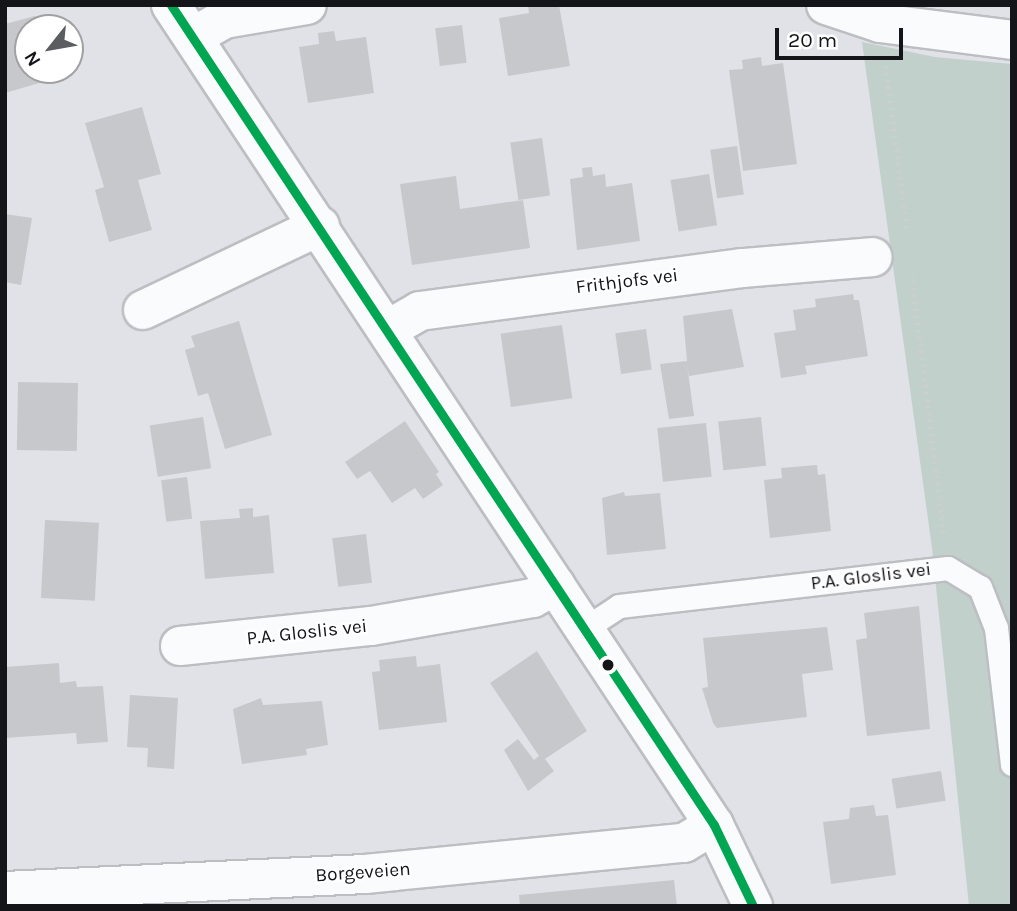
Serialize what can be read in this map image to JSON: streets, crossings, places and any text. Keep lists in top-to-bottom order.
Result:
{
  "streets": {
    "street": ["Frithjofs vei", "P.A. Gloslis vei", "Borgeveien"]
  },
  "scale_bar": "20 m",
  "north": "bottom left"
}
